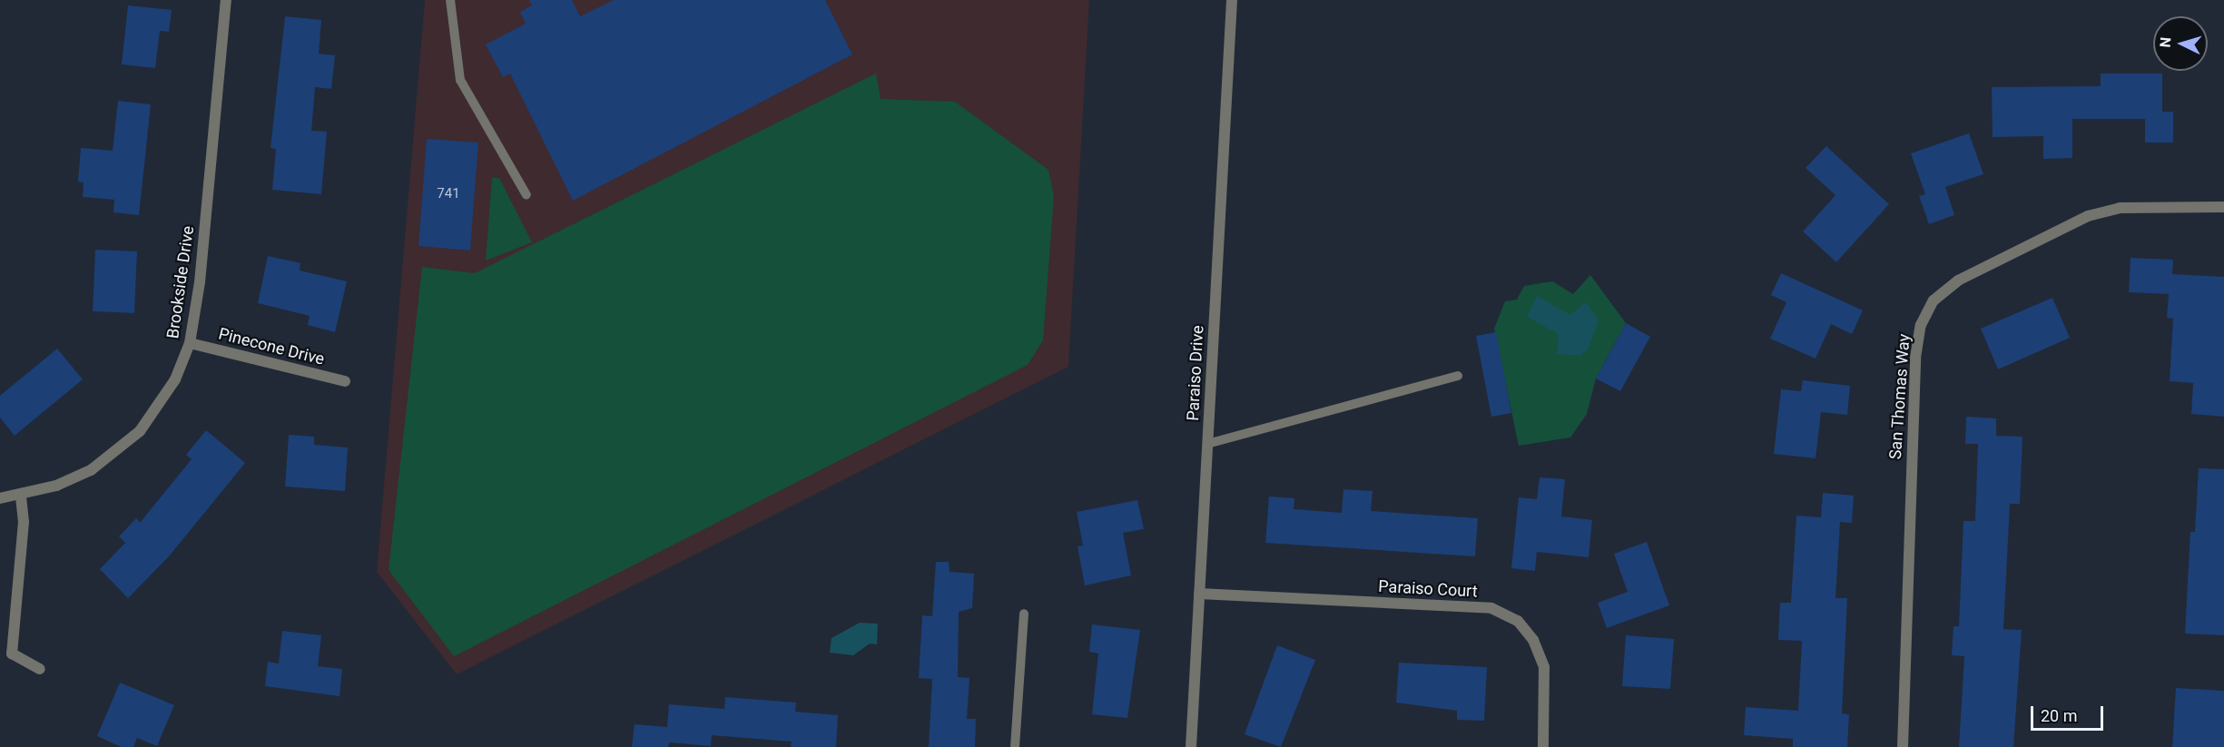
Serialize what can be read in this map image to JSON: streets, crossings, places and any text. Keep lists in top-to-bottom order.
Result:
{
  "streets": {
    "street": [
      "Brookside Drive",
      "Pinecone Drive",
      "Paraiso Drive",
      "San Thomas Way",
      "Paraiso Court"
    ]
  },
  "crossings": [
    ["Brookside Drive", "Pinecone Drive"],
    ["Paraiso Drive", "Paraiso Court"]
  ],
  "house_numbers": ["741"],
  "scale_bar": "20 m",
  "north": "left"
}
